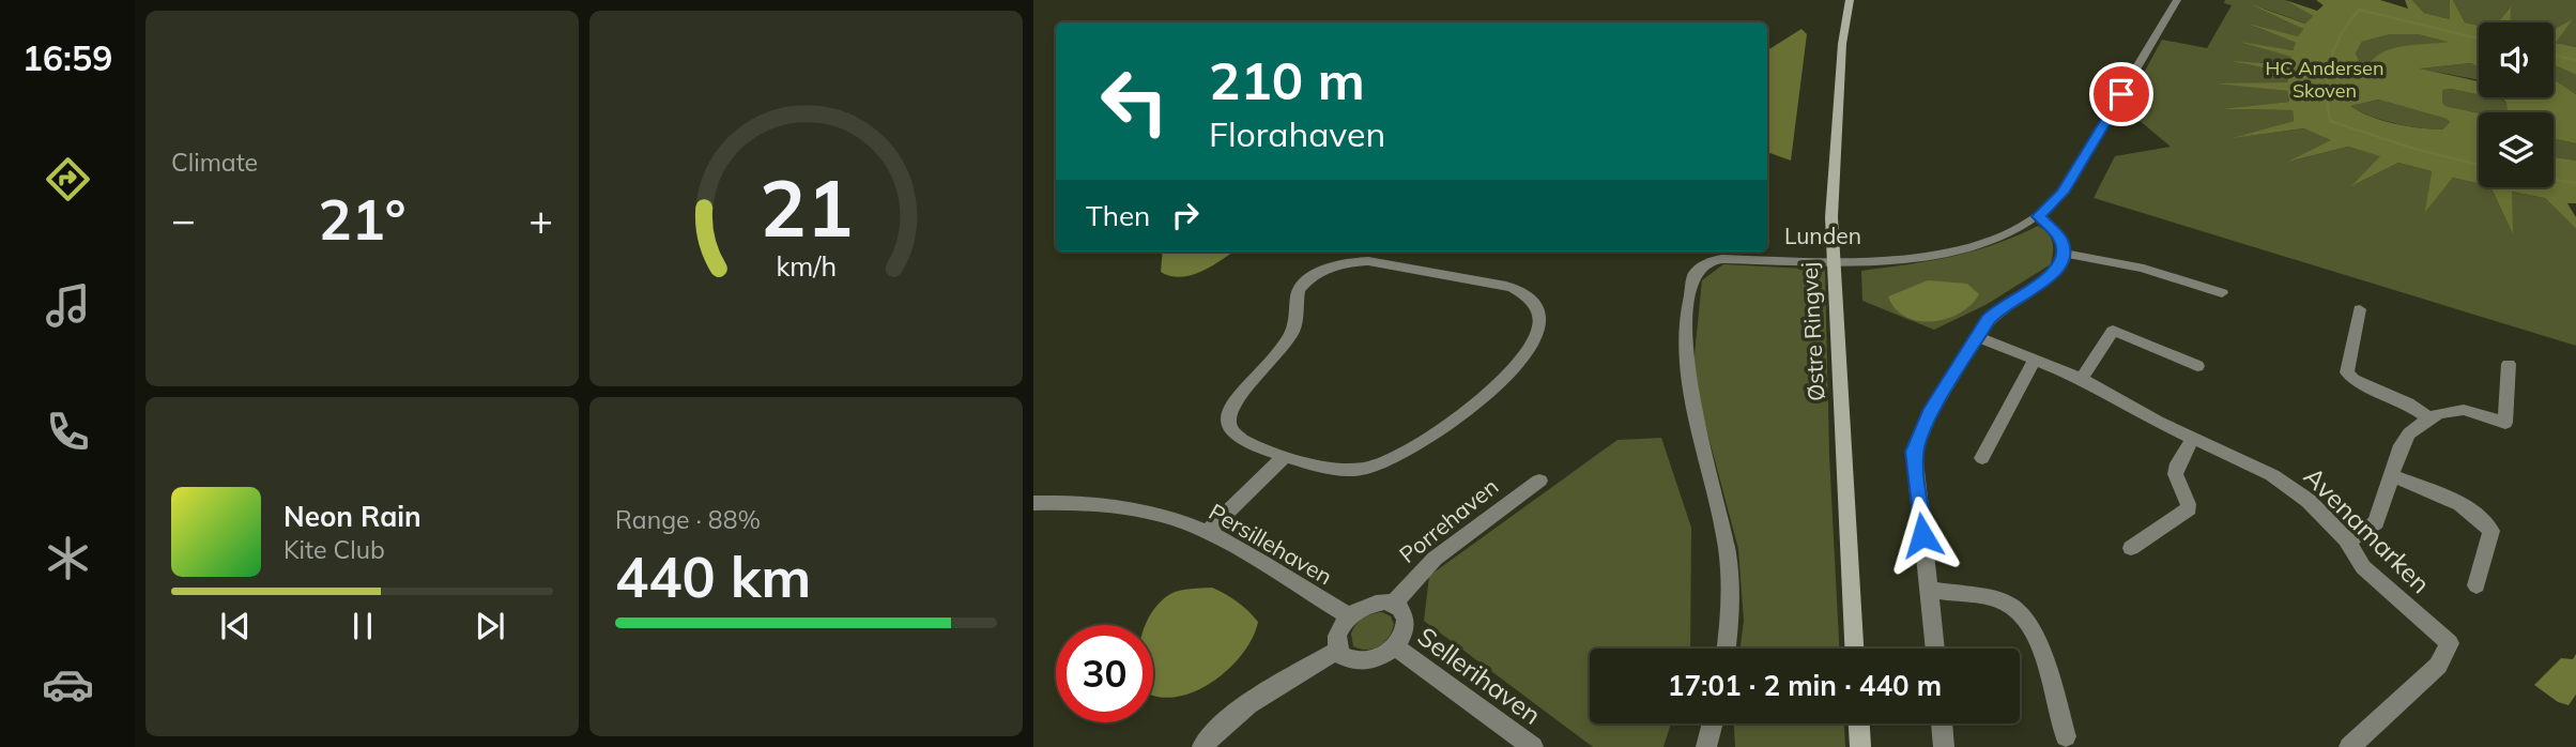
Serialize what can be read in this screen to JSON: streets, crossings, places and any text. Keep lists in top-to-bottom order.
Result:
{
  "streets": {
    "main road": ["Østre Ringvej"],
    "street": [
      "Lunden",
      "Porrehaven",
      "Avenamarken",
      "Persillehaven",
      "Sellerihaven"
    ]
  },
  "crossings": [
    ["Porrehaven", "Persillehaven"],
    ["Porrehaven", "Sellerihaven"],
    ["Persillehaven", "Sellerihaven"]
  ],
  "parks": ["HC Andersen Skoven"],
  "page": {
    "tabs": "16:59",
    "tile": [
      "Climate",
      ["Range · 88%", "440 km"]
    ],
    "turn": ["210 m", "Florahaven"],
    "then": "Then",
    "heat": ["−", "21°", "+"],
    "song": ["Neon Rain", "Kite Club"],
    "limit": "30",
    "trip": "17:01 · 2 min · 440 m",
    "gauge": ["21", "km/h"]
  }
}
